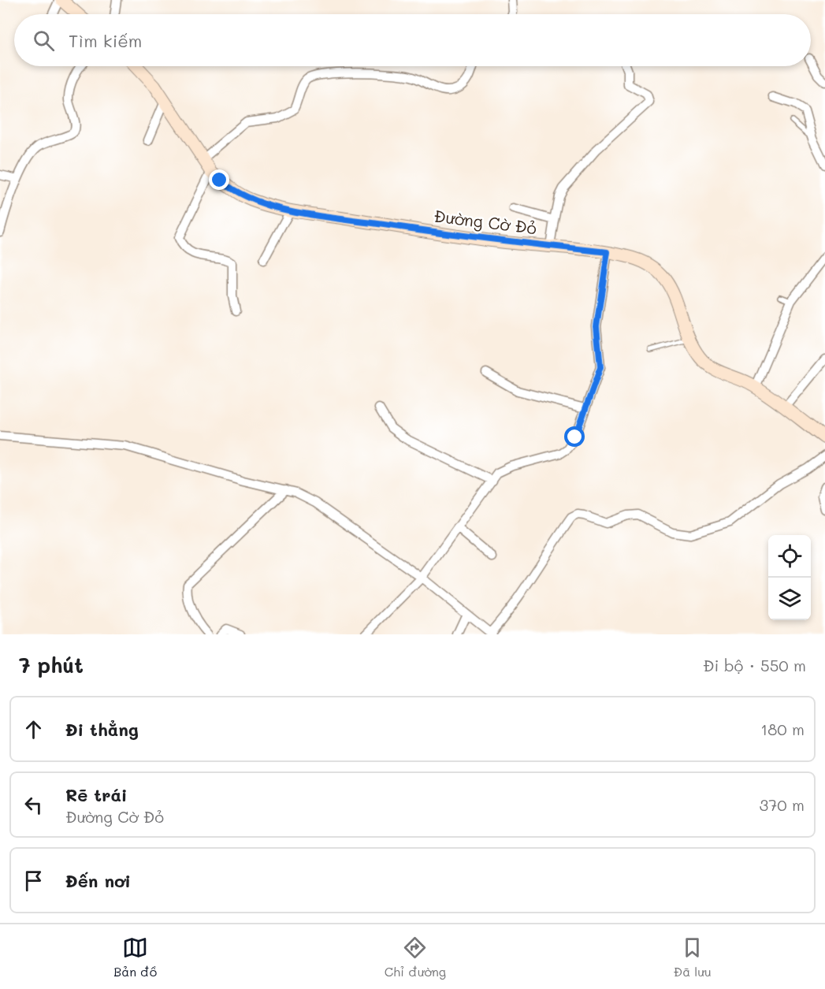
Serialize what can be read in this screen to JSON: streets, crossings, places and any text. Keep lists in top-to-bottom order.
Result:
{
  "streets": {
    "main road": ["Đường Cờ Đỏ"]
  },
  "page": {
    "search": "Tìm kiếm",
    "heading": ["7 phút", "Đi bộ · 550 m"],
    "list": [
      ["Đi thẳng", "180 m"],
      ["Rẽ trái", "Đường Cờ Đỏ", "370 m"],
      "Đến nơi"
    ],
    "nav": ["Bản đồ", "Chỉ đường", "Đã lưu"]
  }
}
